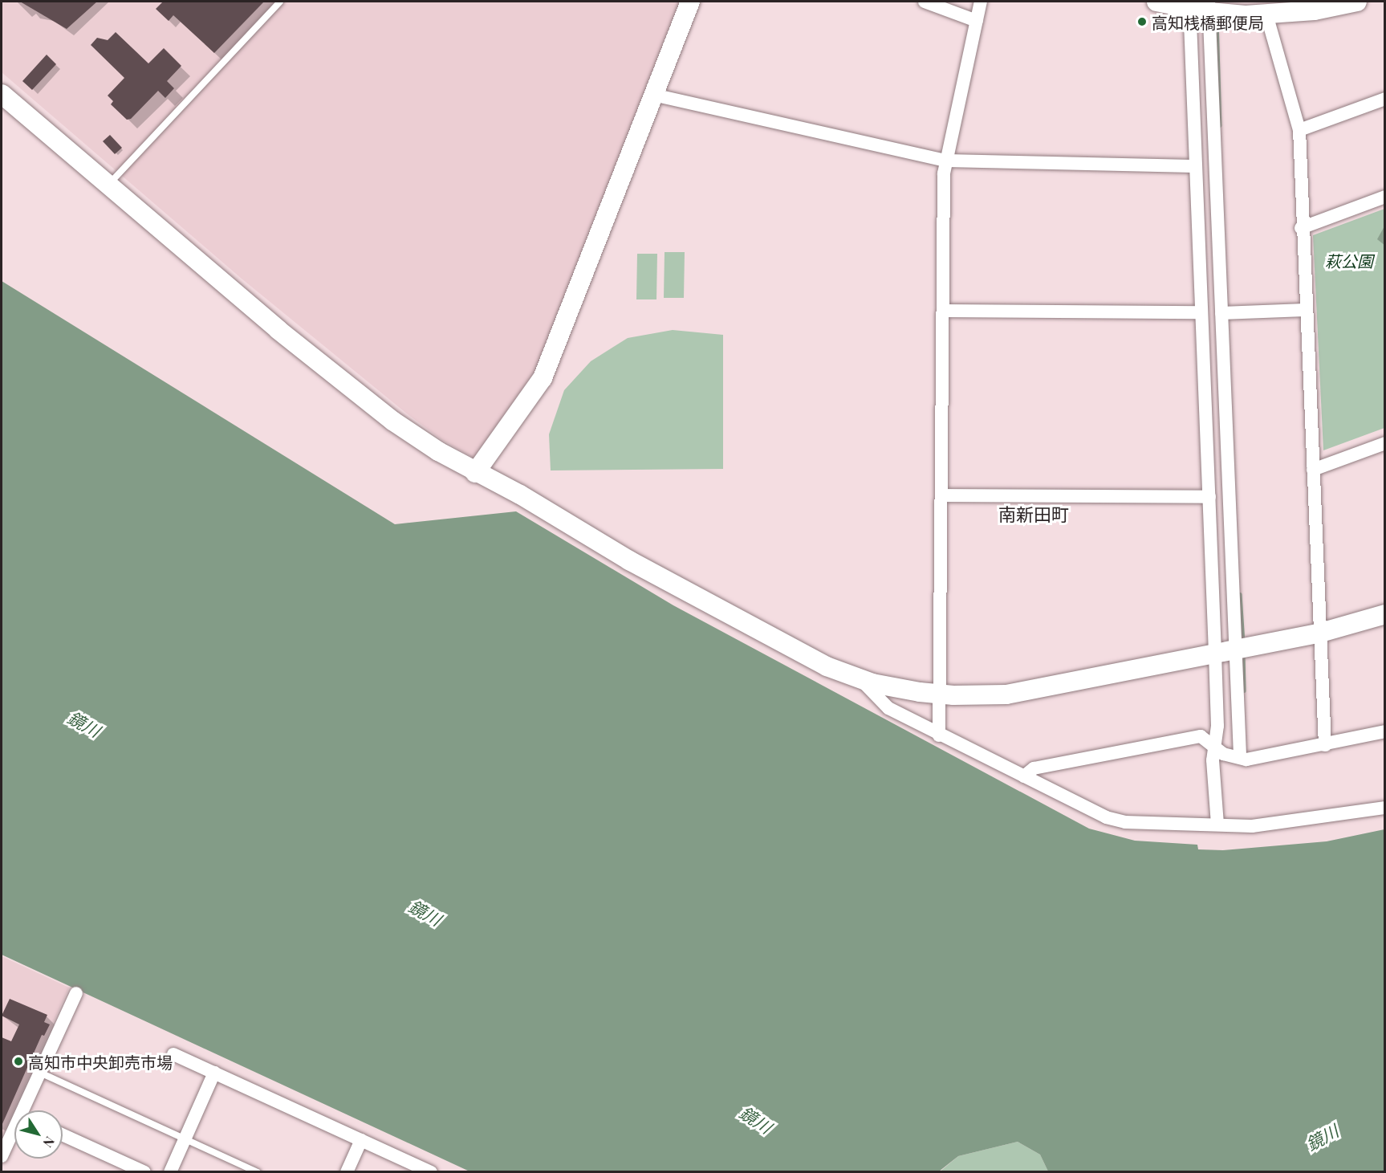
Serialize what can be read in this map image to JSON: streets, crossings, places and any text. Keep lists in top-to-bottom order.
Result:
{
  "districts": ["南新田町"],
  "water": ["鏡川"],
  "parks": ["萩公園"],
  "places": ["高知桟橋郵便局", "高知市中央卸売市場"],
  "north": "bottom right"
}
